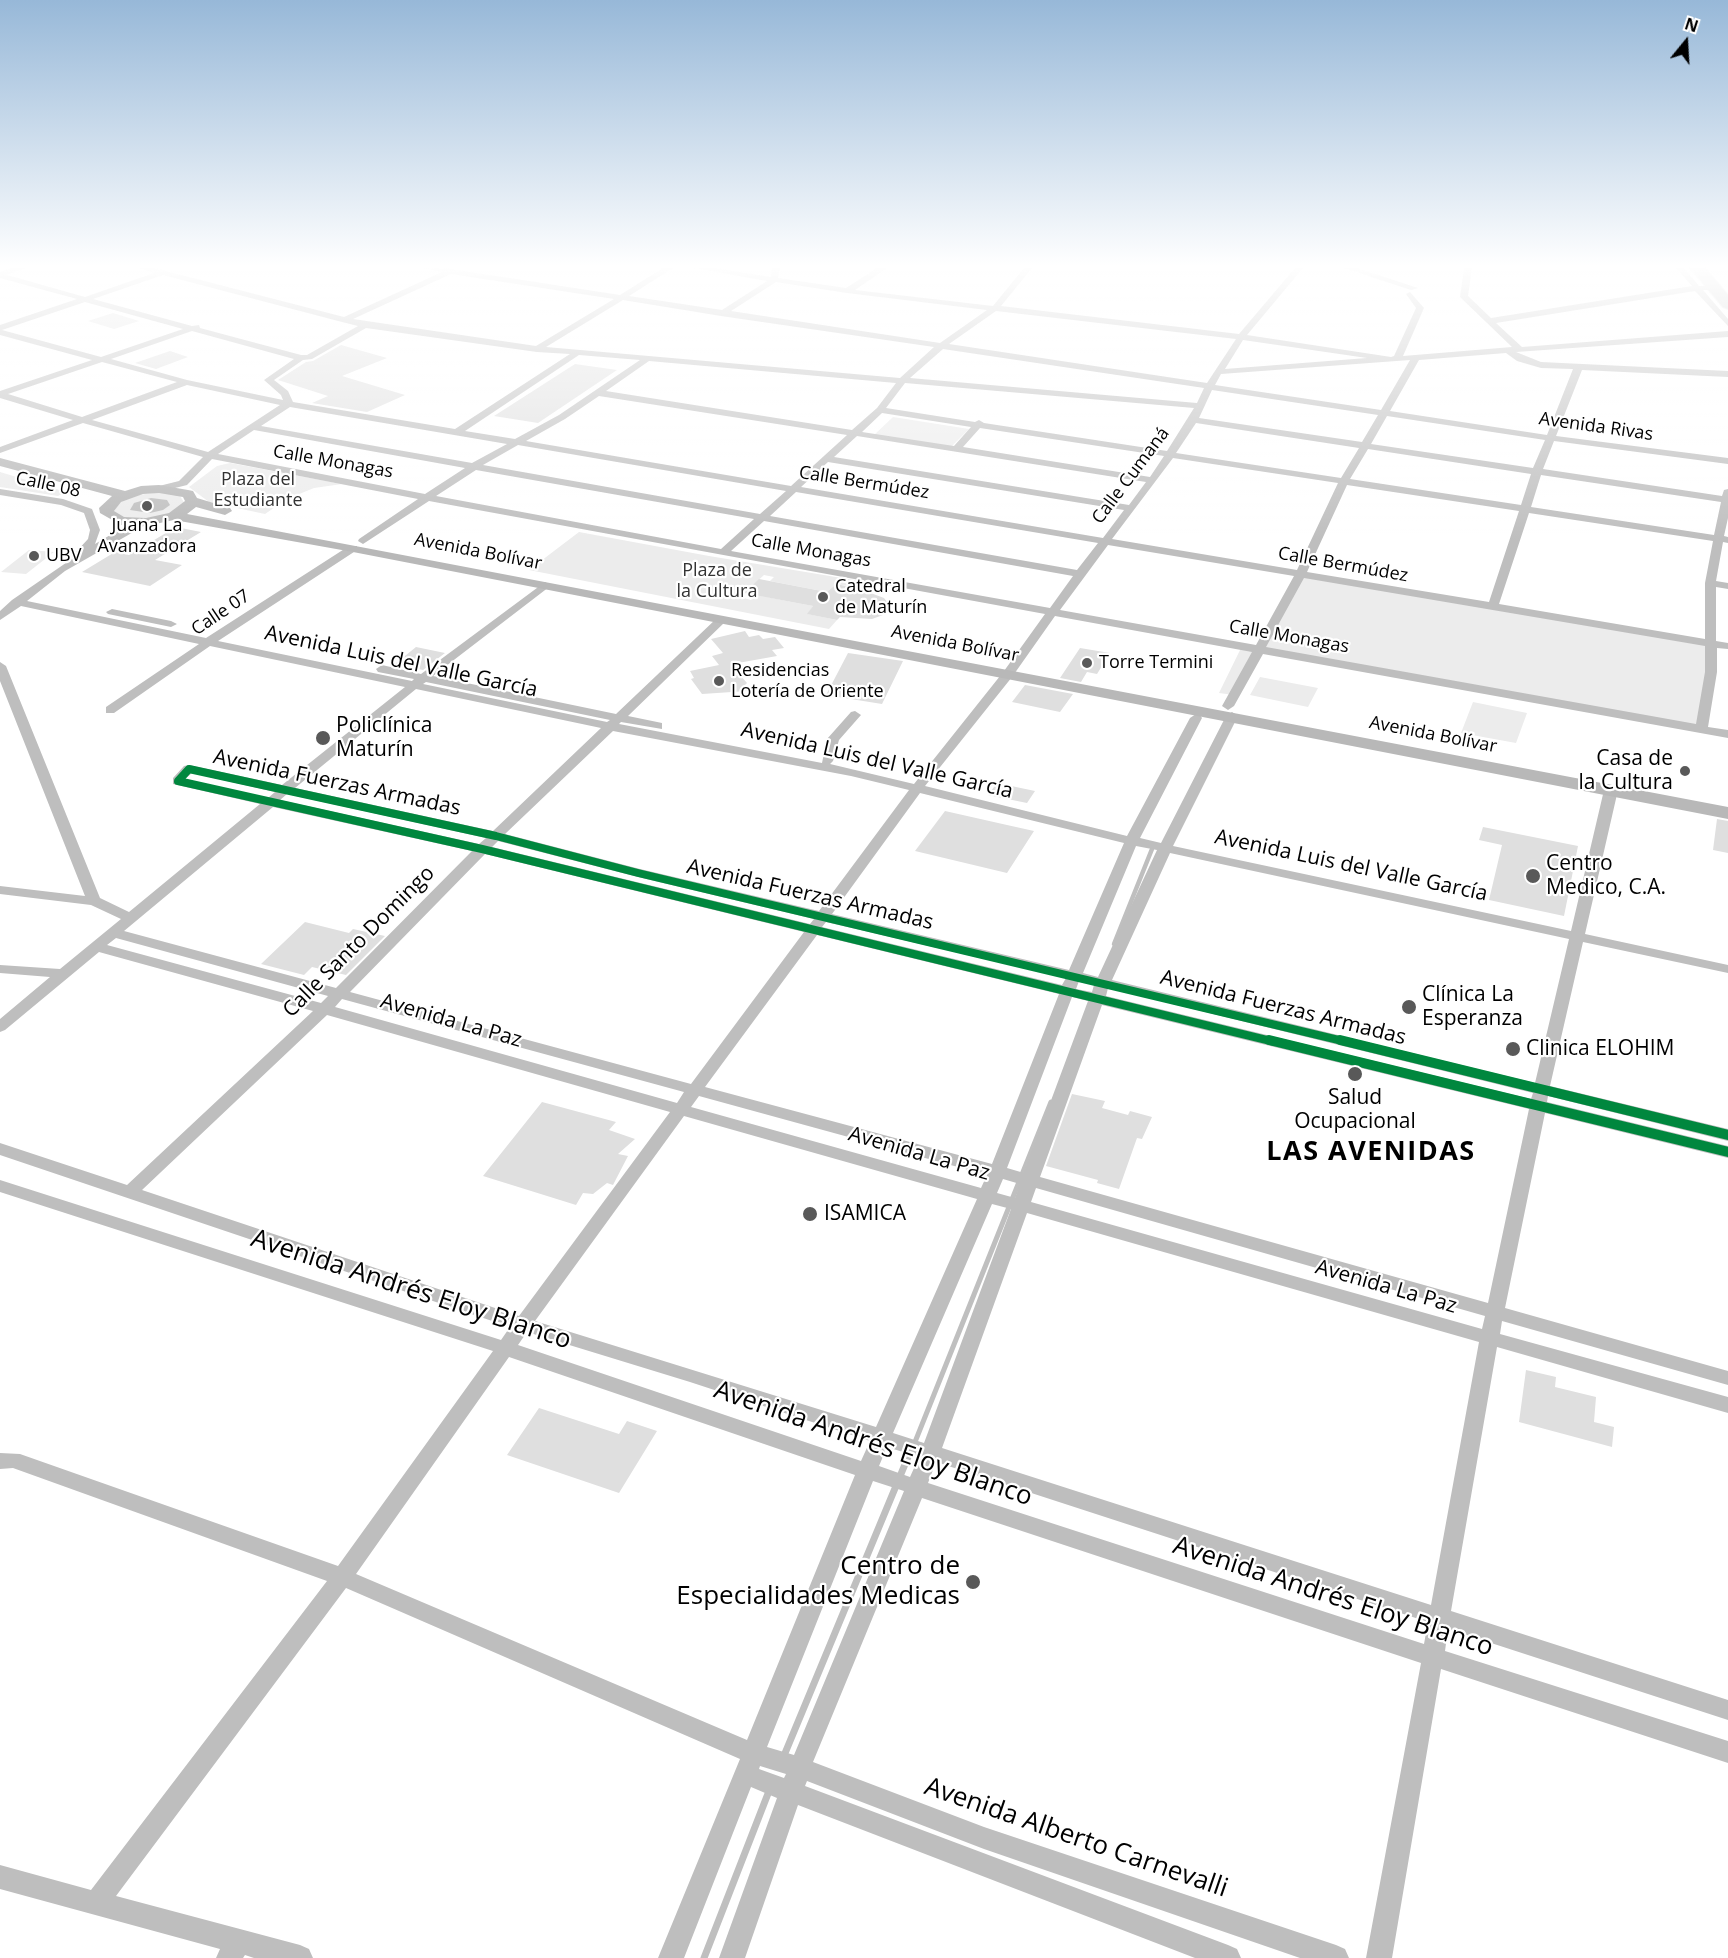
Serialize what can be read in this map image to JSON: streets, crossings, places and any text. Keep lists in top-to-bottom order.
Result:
{
  "streets": {
    "street": [
      "Avenida Rivas",
      "Calle Monagas",
      "Calle Cumaná",
      "Calle Bermúdez",
      "Calle 08",
      "Avenida Bolívar",
      "Calle 07",
      "Avenida Luis del Valle García",
      "Avenida Fuerzas Armadas",
      "Calle Santo Domingo",
      "Avenida La Paz",
      "Avenida Andrés Eloy Blanco",
      "Avenida Alberto Carnevalli"
    ]
  },
  "crossings": [
    ["Avenida Rivas", "Calle Cumaná"],
    ["Calle Monagas", "Calle Cumaná"],
    ["Calle Monagas", "Calle 07"],
    ["Calle Cumaná", "Calle Bermúdez"],
    ["Calle Cumaná", "Avenida Bolívar"],
    ["Calle Cumaná", "Avenida Luis del Valle García"],
    ["Calle Cumaná", "Avenida Fuerzas Armadas"],
    ["Calle Cumaná", "Avenida La Paz"],
    ["Calle Cumaná", "Avenida Andrés Eloy Blanco"],
    ["Calle Bermúdez", "Calle 07"],
    ["Avenida Bolívar", "Calle 07"],
    ["Avenida Bolívar", "Calle Santo Domingo"],
    ["Calle 07", "Avenida Luis del Valle García"],
    ["Avenida Luis del Valle García", "Calle Santo Domingo"],
    ["Avenida Fuerzas Armadas", "Calle Santo Domingo"],
    ["Calle Santo Domingo", "Avenida La Paz"],
    ["Calle Santo Domingo", "Avenida Andrés Eloy Blanco"]
  ],
  "districts": ["LAS AVENIDAS"],
  "parks": ["Plaza del Estudiante", "Plaza de la Cultura"],
  "places": [
    "Juana La Avanzadora",
    "UBV",
    "Catedral de Maturín",
    "Torre Termini",
    "Residencias Lotería de Oriente",
    "Policlínica Maturín",
    "Casa de la Cultura",
    "Centro Medico, C.A.",
    "Clínica La Esperanza",
    "Clinica ELOHIM",
    "Salud Ocupacional",
    "ISAMICA",
    "Centro de Especialidades Medicas"
  ],
  "north": "top"
}
